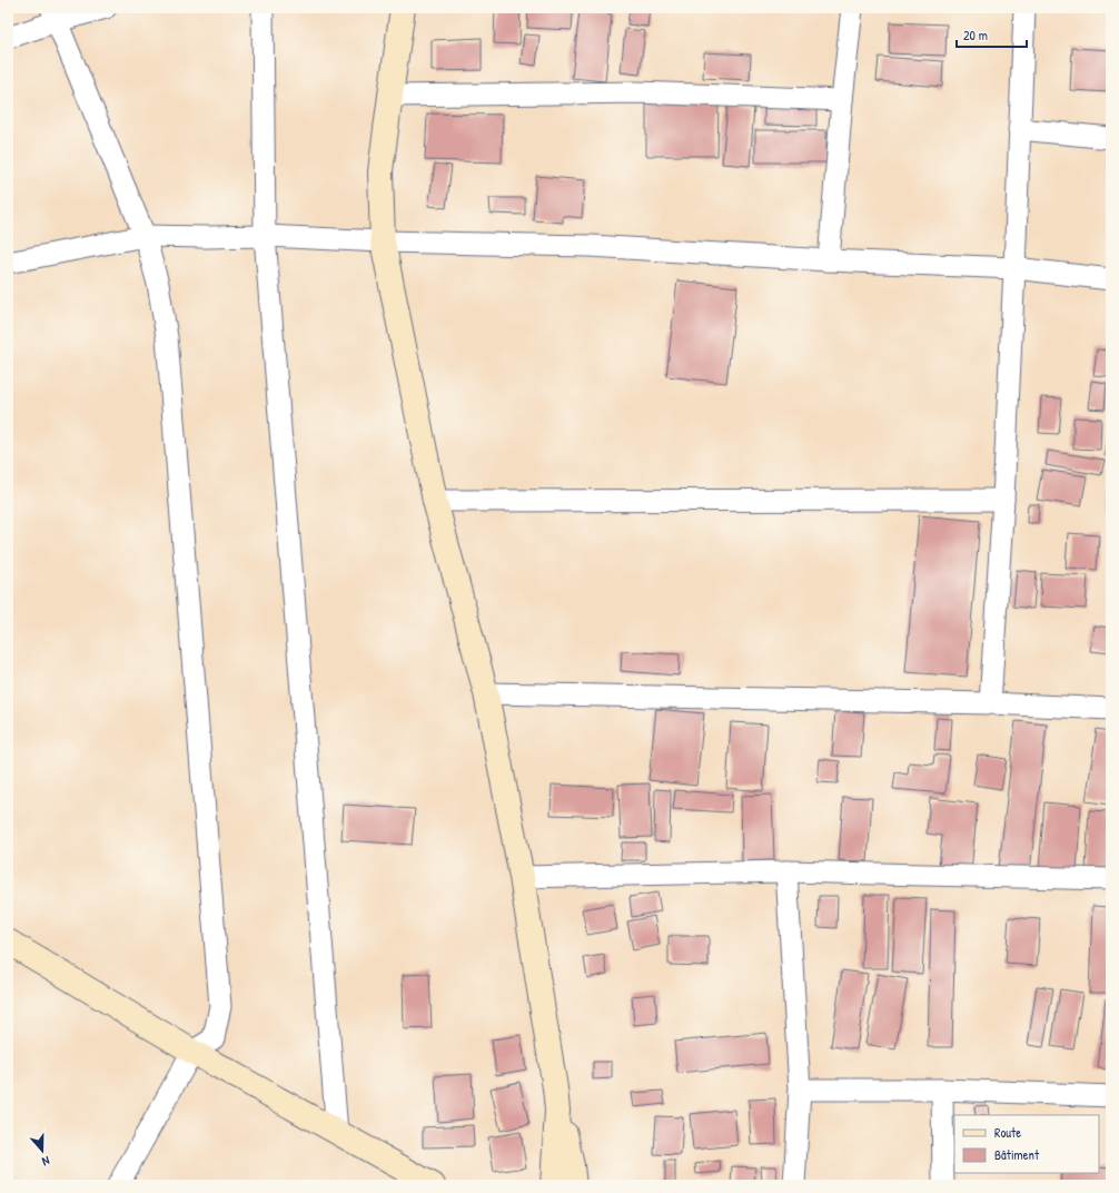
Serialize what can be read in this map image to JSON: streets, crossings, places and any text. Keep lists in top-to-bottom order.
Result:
{
  "legend": ["Route", "Bâtiment"],
  "scale_bar": "20 m",
  "north": "bottom"
}
